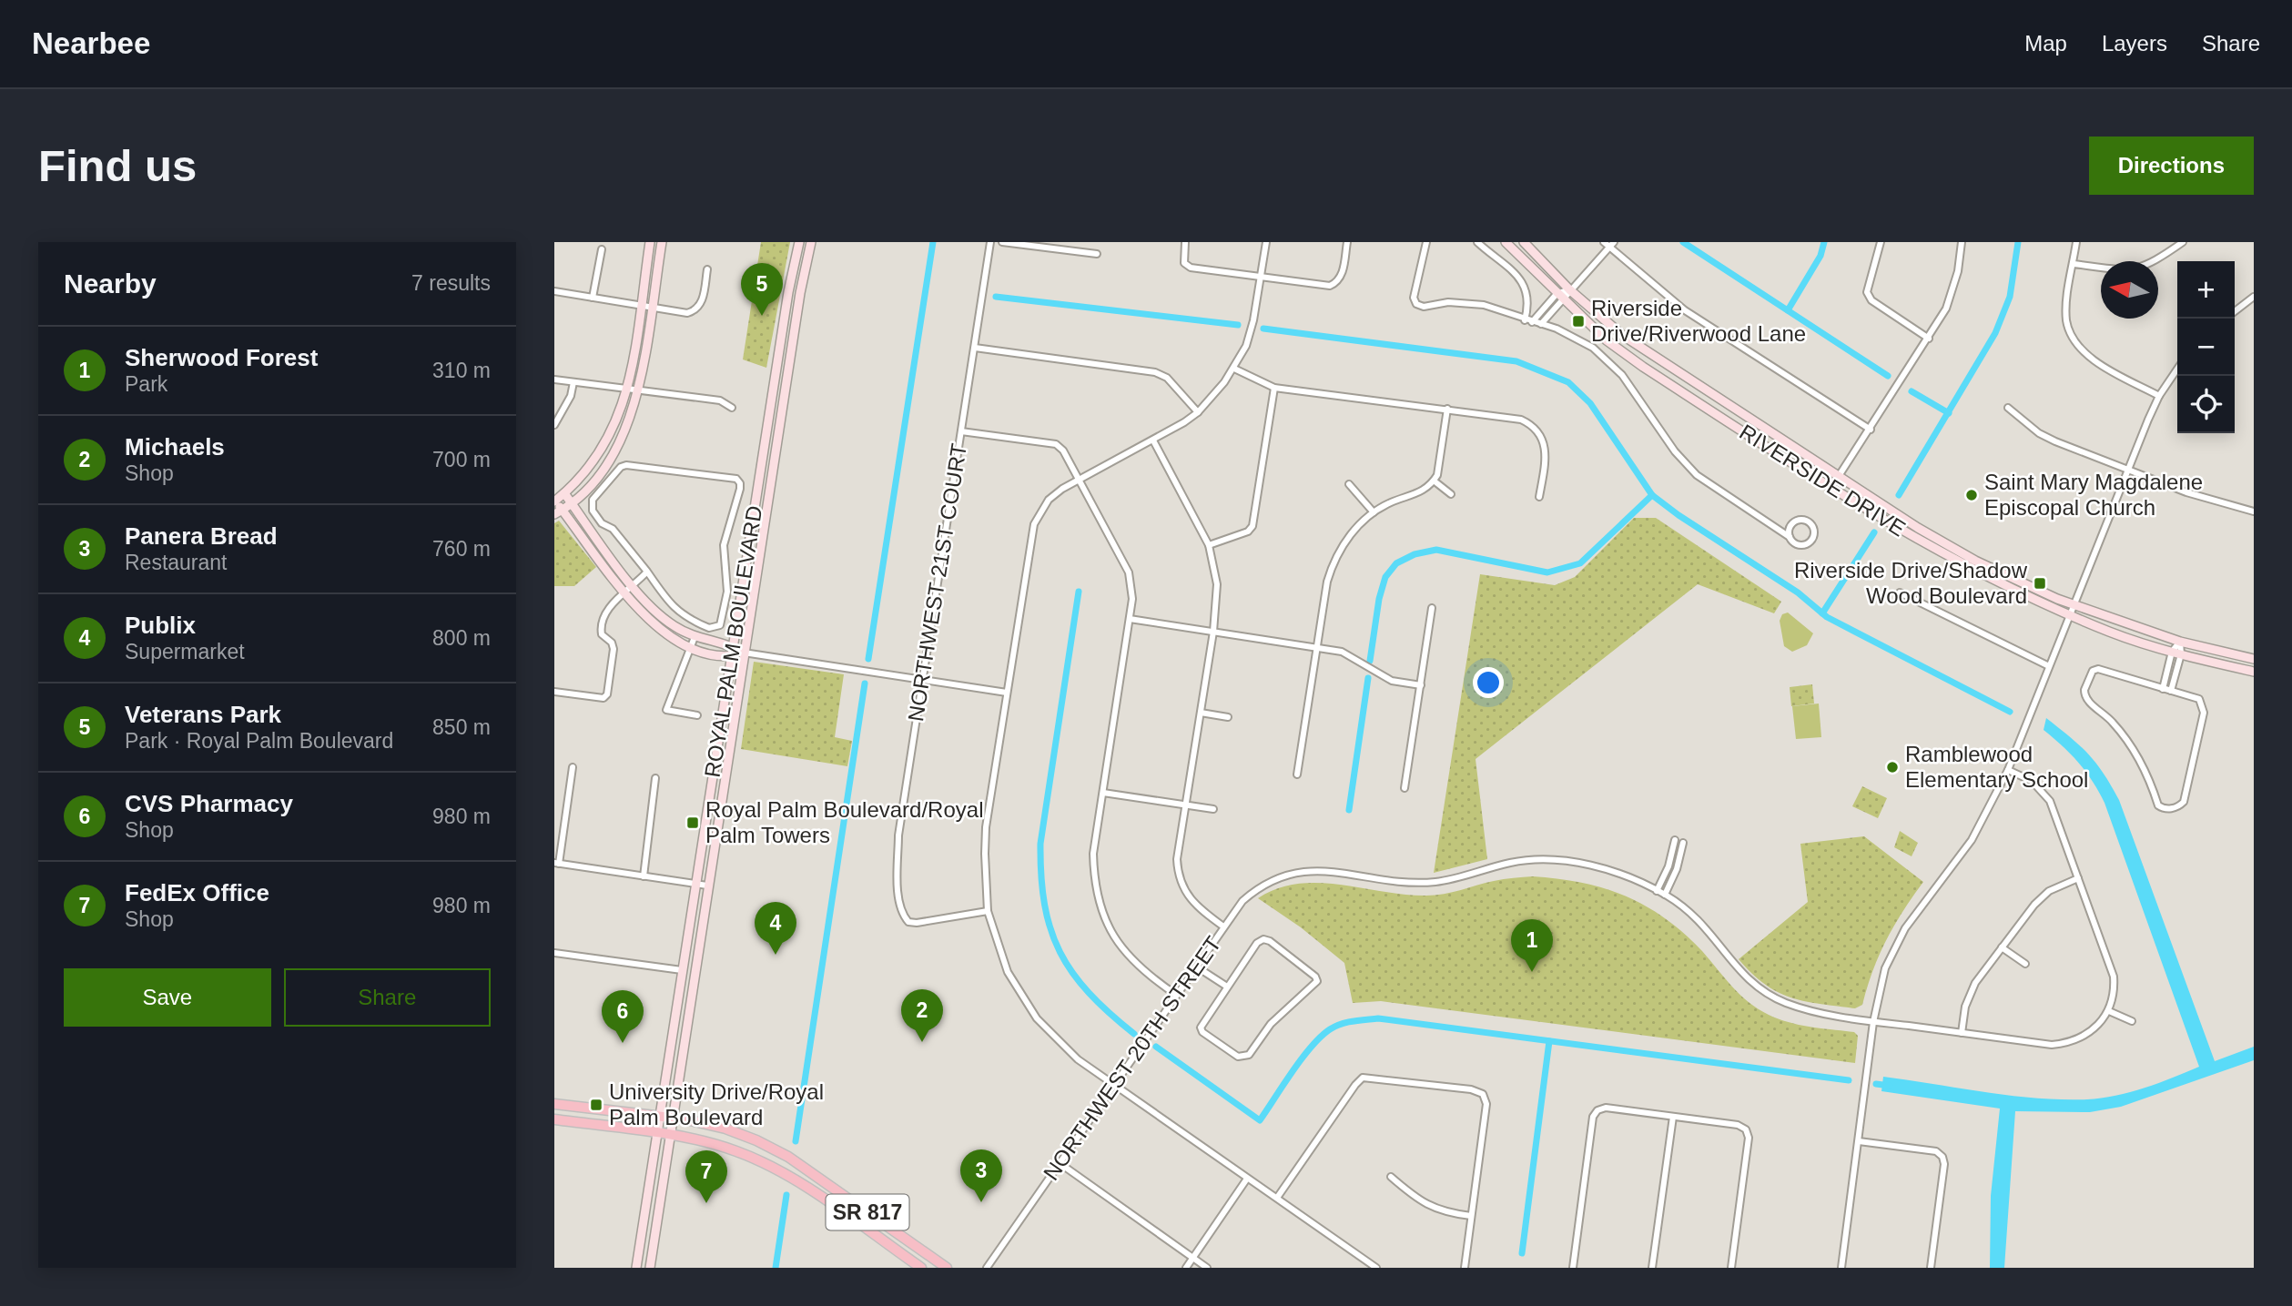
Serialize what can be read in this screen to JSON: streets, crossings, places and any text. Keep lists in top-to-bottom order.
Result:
{
  "streets": {
    "main road": ["SR 817"],
    "street": [
      "RIVERSIDE DRIVE",
      "NORTHWEST 21ST COURT",
      "ROYAL PALM BOULEVARD",
      "NORTHWEST 20TH STREET"
    ]
  },
  "crossings": [
    ["ROYAL PALM BOULEVARD", "SR 817"]
  ],
  "places": {
    "transit": [
      "Riverside Drive/Riverwood Lane",
      "Riverside Drive/Shadow Wood Boulevard",
      "Royal Palm Boulevard/Royal Palm Towers",
      "University Drive/Royal Palm Boulevard"
    ],
    "other": ["Saint Mary Magdalene Episcopal Church", "Ramblewood Elementary School"]
  },
  "north": "left",
  "page": {
    "header": "Nearbee",
    "nav": ["Map", "Layers", "Share"],
    "buttons": [
      "Directions",
      ["Save", "Share"]
    ],
    "title": "Find us",
    "heading": ["Nearby", "7 results"],
    "map_buttons": ["+", "−"],
    "pins": [
      "5",
      "4",
      "1",
      "2",
      "6",
      "3",
      "7"
    ],
    "list": [
      {
        "mark": "1",
        "name": "Sherwood Forest",
        "note": "Park",
        "value": "310 m"
      },
      {
        "mark": "2",
        "name": "Michaels",
        "note": "Shop",
        "value": "700 m"
      },
      {
        "mark": "3",
        "name": "Panera Bread",
        "note": "Restaurant",
        "value": "760 m"
      },
      {
        "mark": "4",
        "name": "Publix",
        "note": "Supermarket",
        "value": "800 m"
      },
      {
        "mark": "5",
        "name": "Veterans Park",
        "note": "Park · Royal Palm Boulevard",
        "value": "850 m"
      },
      {
        "mark": "6",
        "name": "CVS Pharmacy",
        "note": "Shop",
        "value": "980 m"
      },
      {
        "mark": "7",
        "name": "FedEx Office",
        "note": "Shop",
        "value": "980 m"
      }
    ]
  }
}
